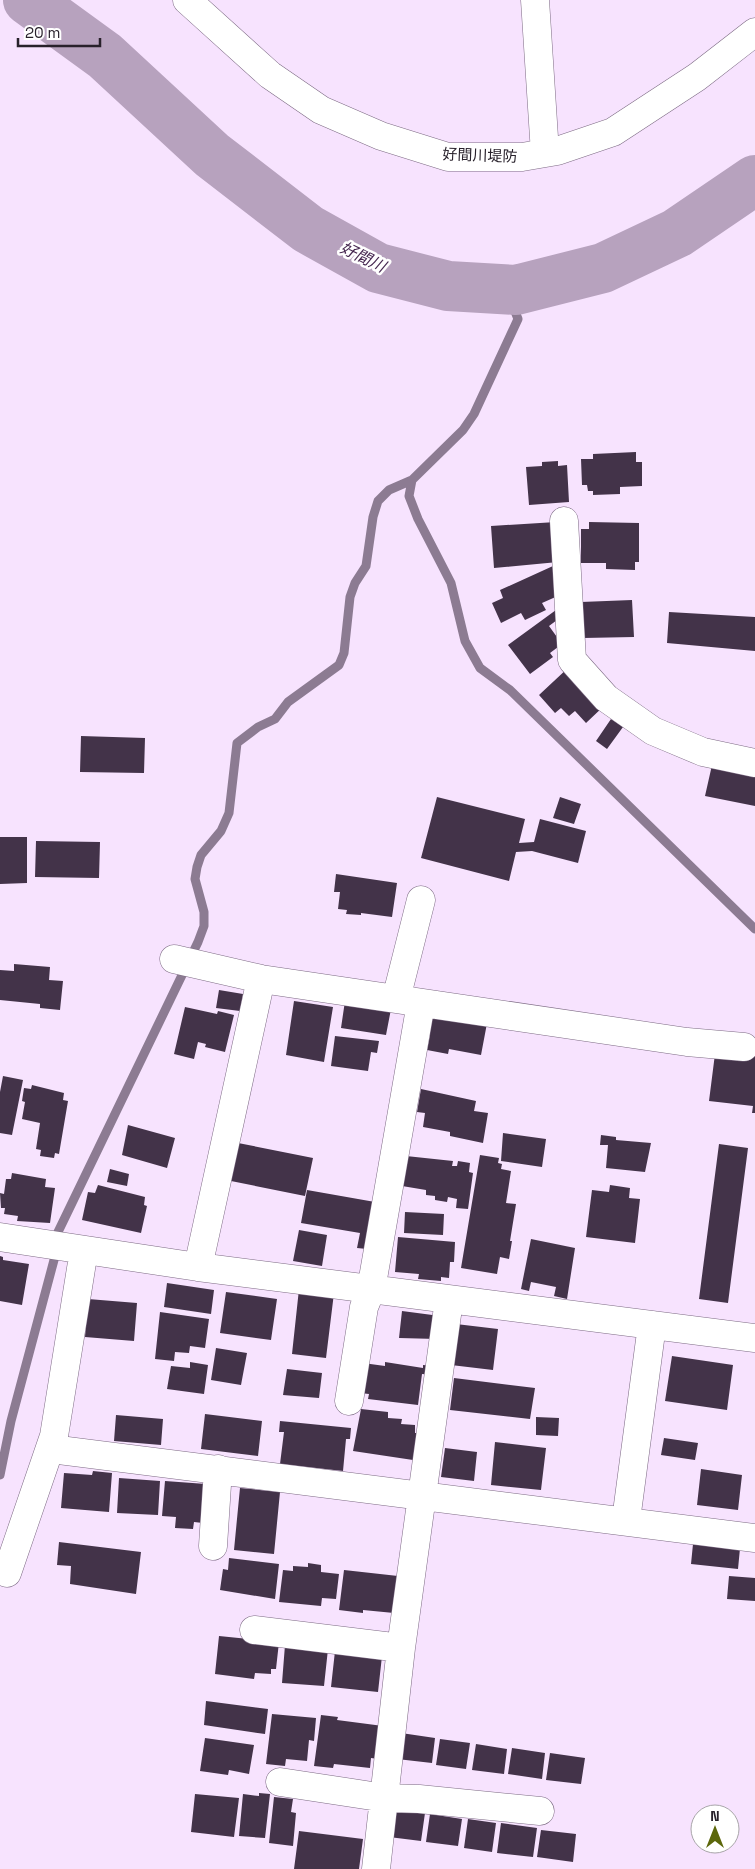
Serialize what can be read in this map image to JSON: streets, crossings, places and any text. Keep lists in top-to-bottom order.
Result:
{
  "streets": {
    "street": ["好間川堤防"]
  },
  "water": ["好間川"],
  "scale_bar": "20 m",
  "north": "top"
}
